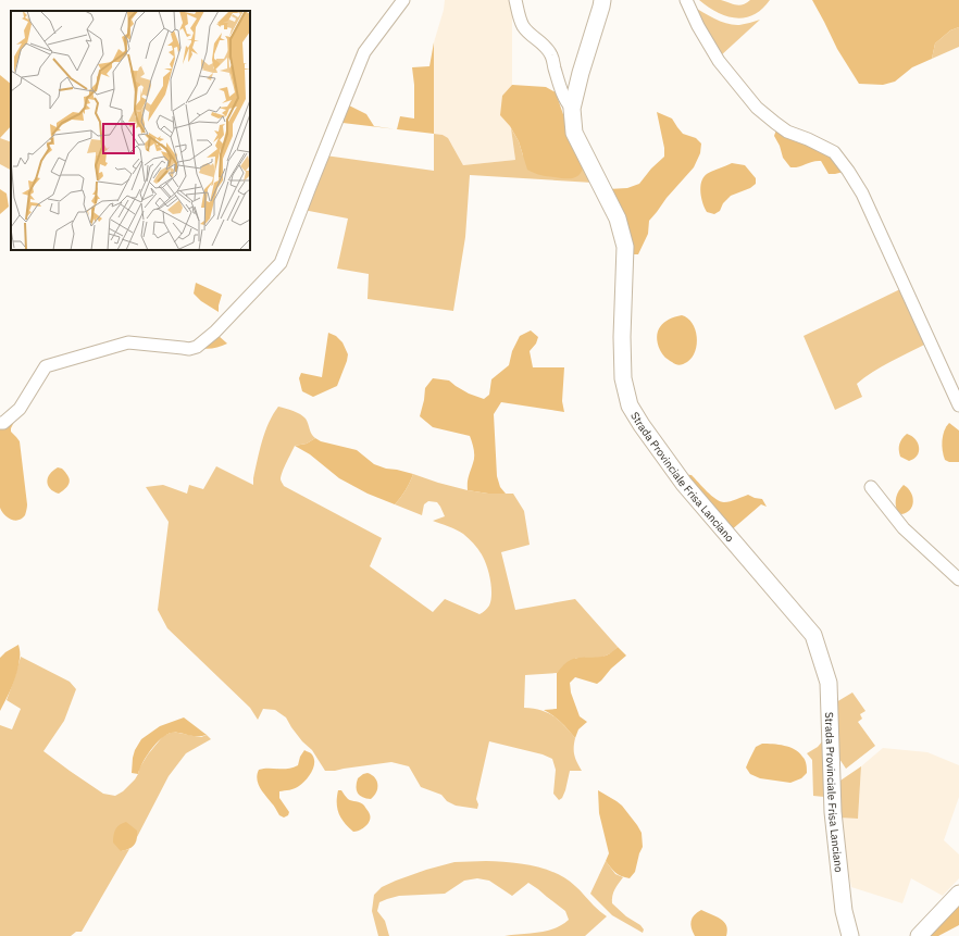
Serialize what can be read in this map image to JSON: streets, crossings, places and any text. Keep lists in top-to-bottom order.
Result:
{
  "streets": {
    "street": ["Strada Provinciale Frisa Lanciano"]
  }
}
